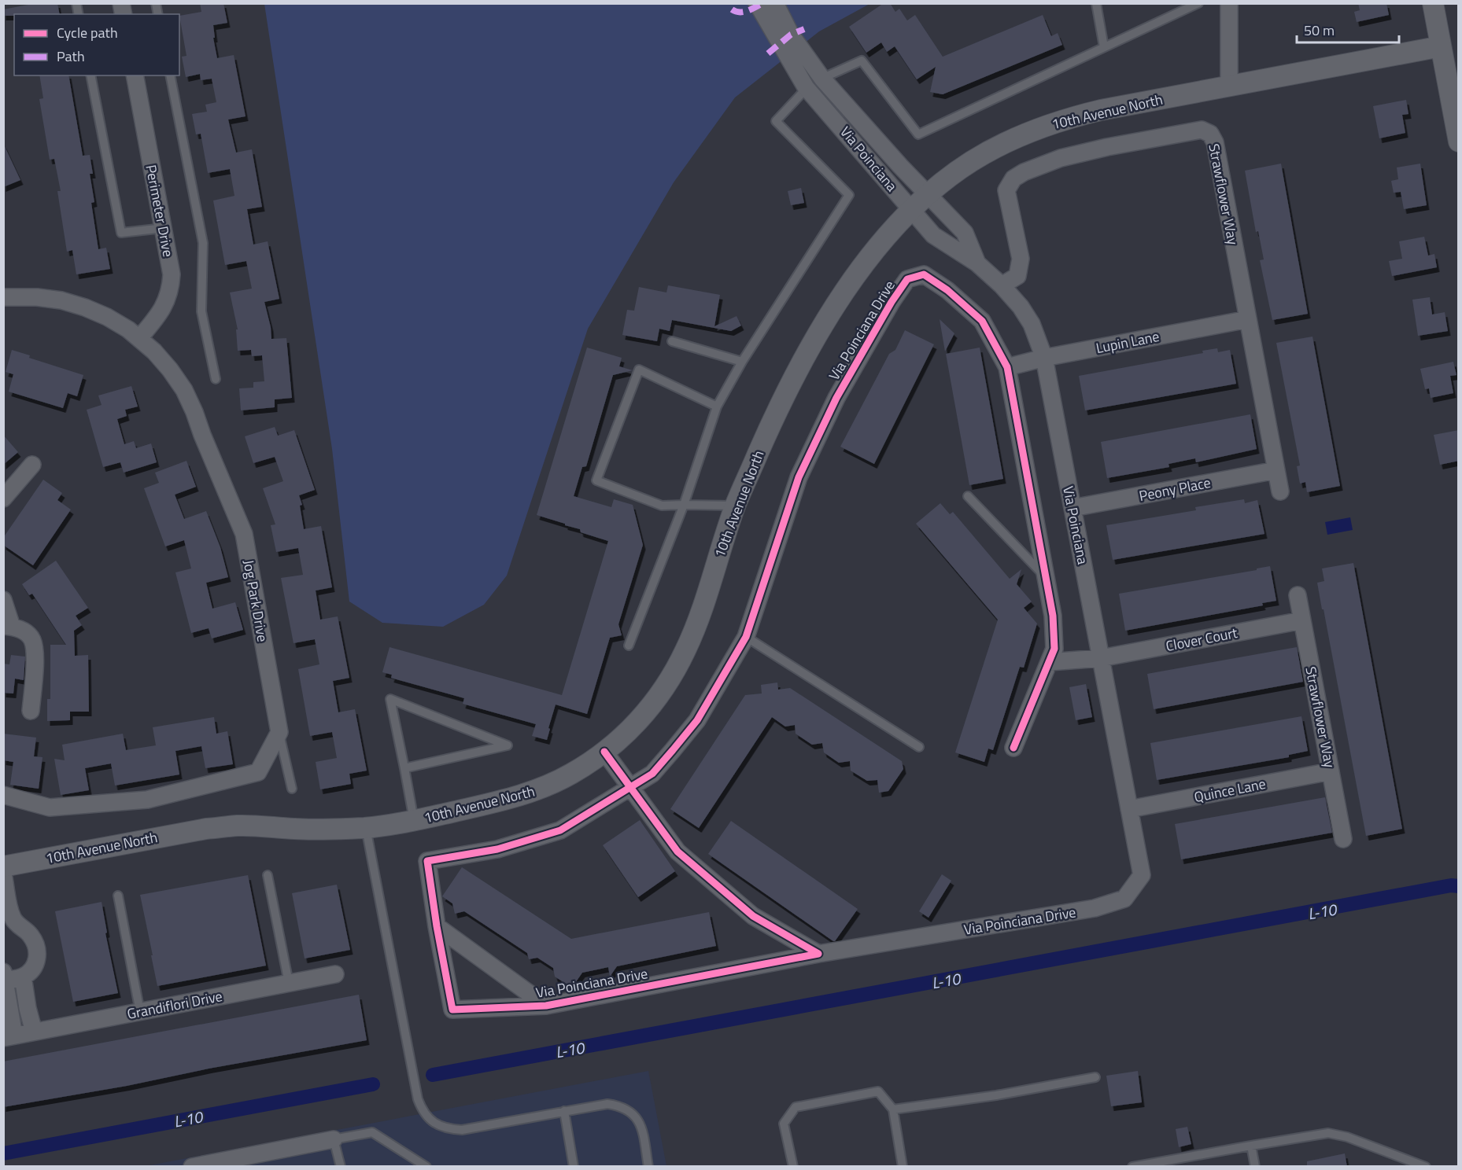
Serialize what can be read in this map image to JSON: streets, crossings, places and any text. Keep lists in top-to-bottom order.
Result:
{
  "streets": {
    "street": [
      "10th Avenue North",
      "Via Poinciana",
      "Strawflower Way",
      "Perimeter Drive",
      "Via Poinciana Drive",
      "Lupin Lane",
      "Peony Place",
      "Jog Park Drive",
      "Clover Court",
      "Quince Lane",
      "Grandiflori Drive"
    ]
  },
  "crossings": [
    ["10th Avenue North", "Via Poinciana"],
    ["Via Poinciana", "Strawflower Way"],
    ["Via Poinciana", "Via Poinciana Drive"],
    ["Via Poinciana", "Lupin Lane"],
    ["Via Poinciana", "Peony Place"],
    ["Via Poinciana", "Clover Court"],
    ["Via Poinciana", "Quince Lane"],
    ["Strawflower Way", "Lupin Lane"],
    ["Strawflower Way", "Peony Place"],
    ["Strawflower Way", "Clover Court"],
    ["Strawflower Way", "Quince Lane"],
    ["Perimeter Drive", "Jog Park Drive"],
    ["Via Poinciana Drive", "Lupin Lane"],
    ["Via Poinciana Drive", "Quince Lane"]
  ],
  "water": ["L-10"],
  "legend": ["Cycle path", "Path"],
  "scale_bar": "50 m"
}
